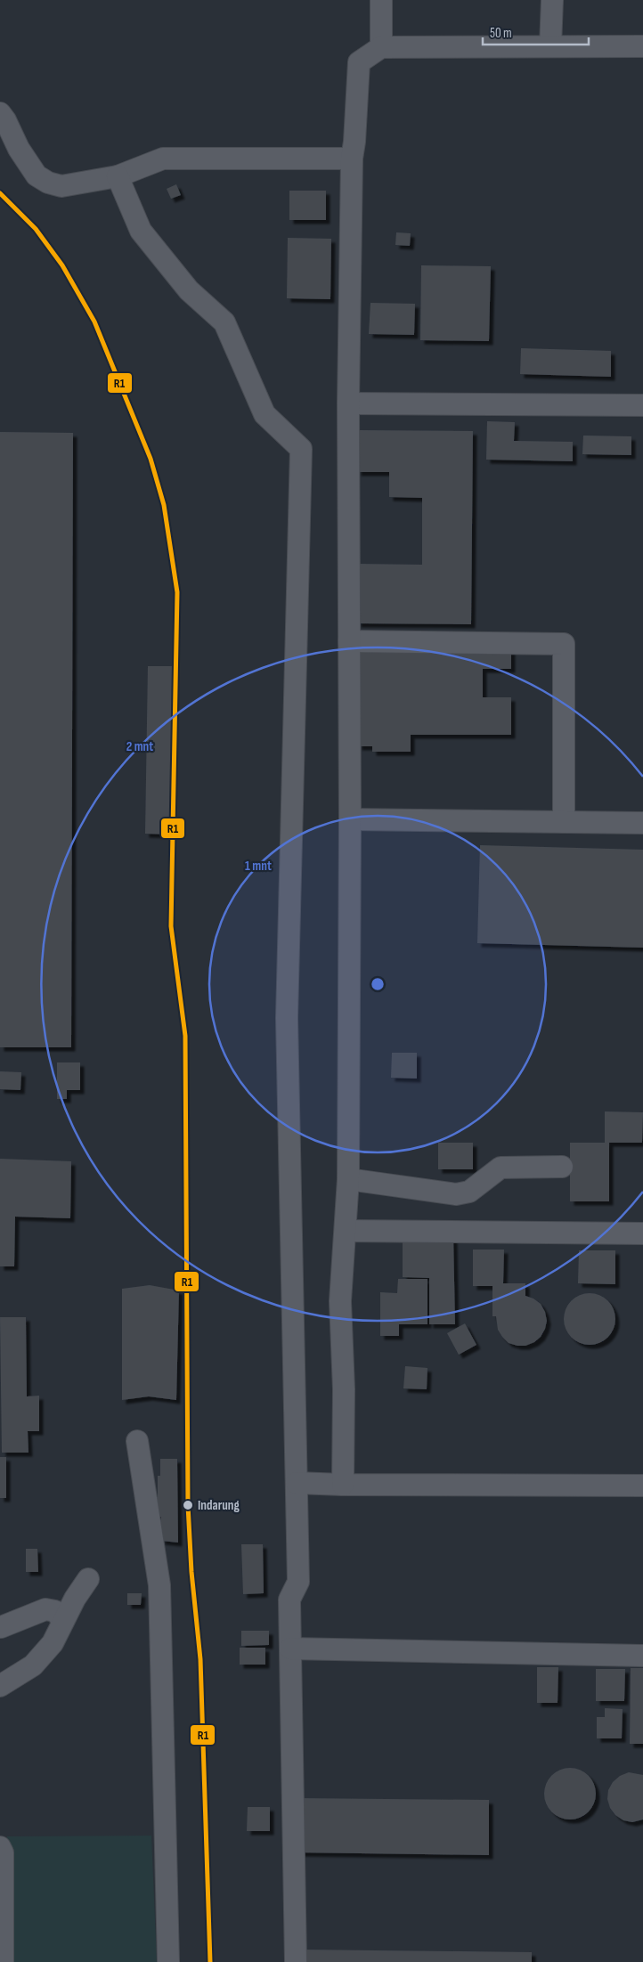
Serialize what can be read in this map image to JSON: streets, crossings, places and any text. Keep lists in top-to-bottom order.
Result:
{
  "places": ["Indarung"],
  "lines": ["transit line R1"],
  "scale_bar": "50 m",
  "rings": ["2 mnt", "1 mnt"]
}
